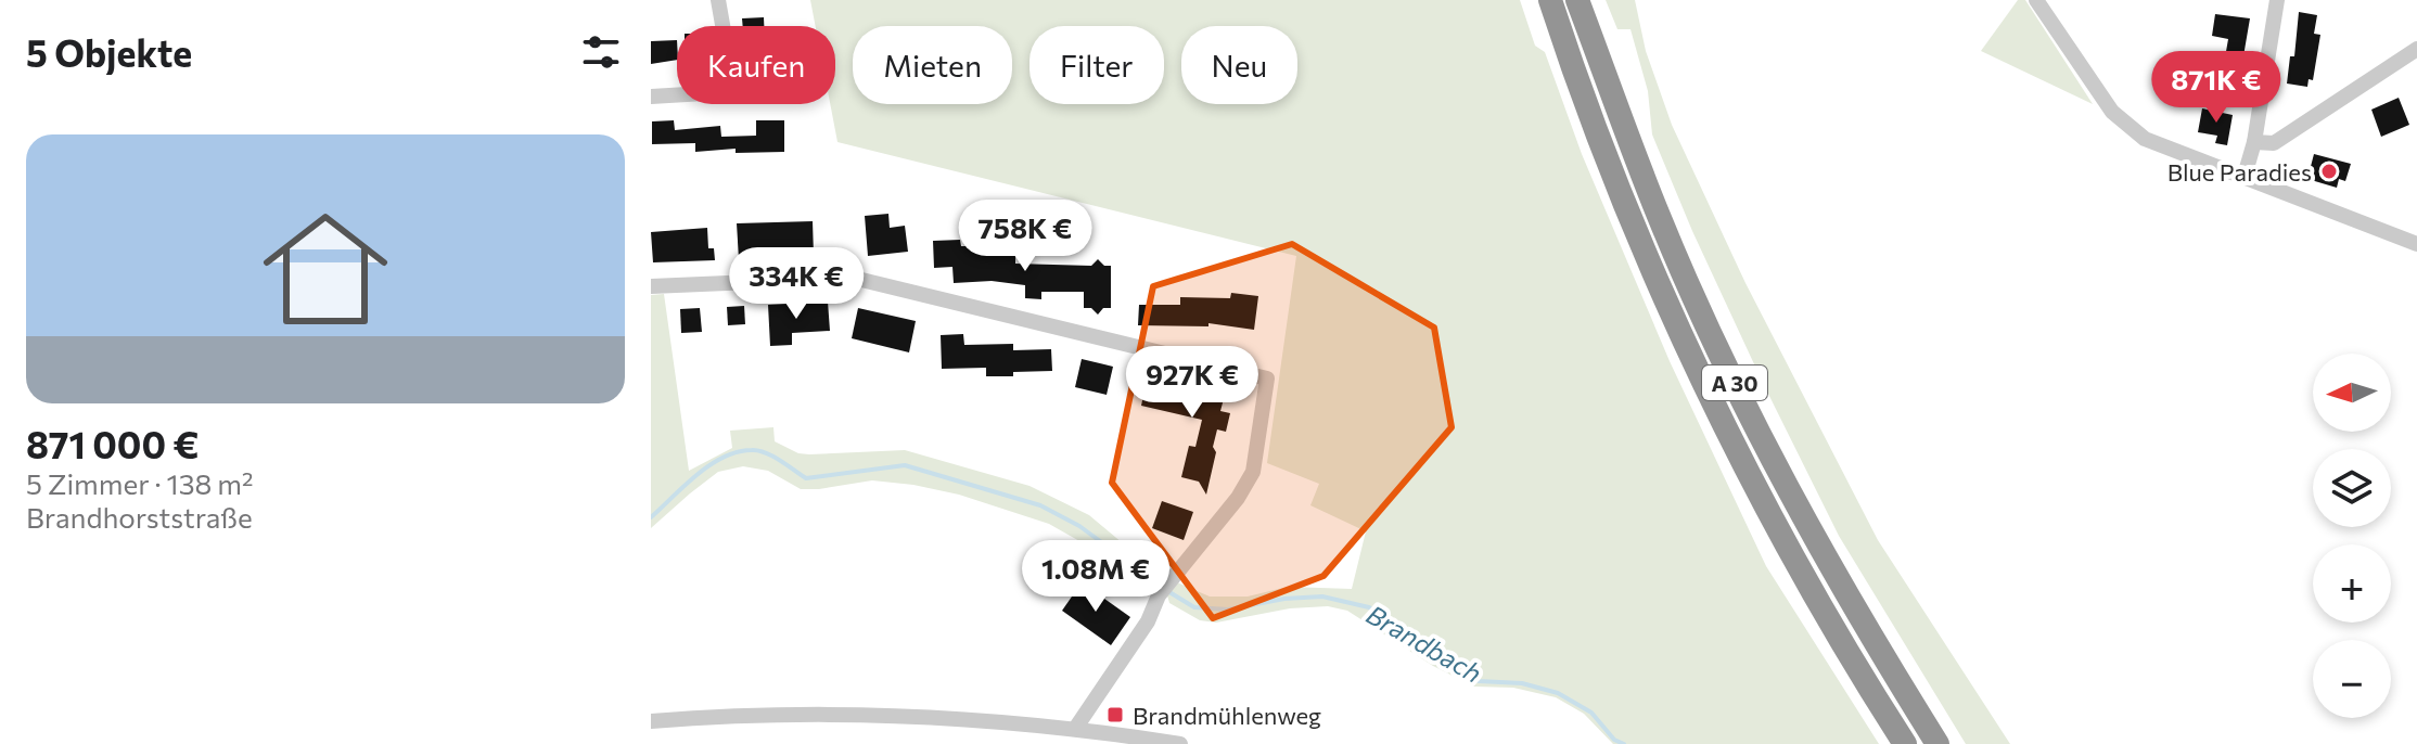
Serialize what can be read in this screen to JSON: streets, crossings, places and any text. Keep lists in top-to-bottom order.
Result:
{
  "streets": {
    "highway": ["A 30"]
  },
  "water": ["Brandbach"],
  "places": {
    "other": ["Blue Paradies"],
    "transit": ["Brandmühlenweg"]
  },
  "north": "left",
  "page": {
    "heading": "5 Objekte",
    "chip": [
      "Kaufen",
      "Mieten",
      "Filter",
      "Neu"
    ],
    "price": [
      "871K €",
      "758K €",
      "334K €",
      "927K €",
      "1.08M €"
    ],
    "list": [
      {
        "name": "871 000 €",
        "note": "5 Zimmer · 138 m² · Brandhorststraße"
      }
    ],
    "map_buttons": ["+", "−"]
  }
}
